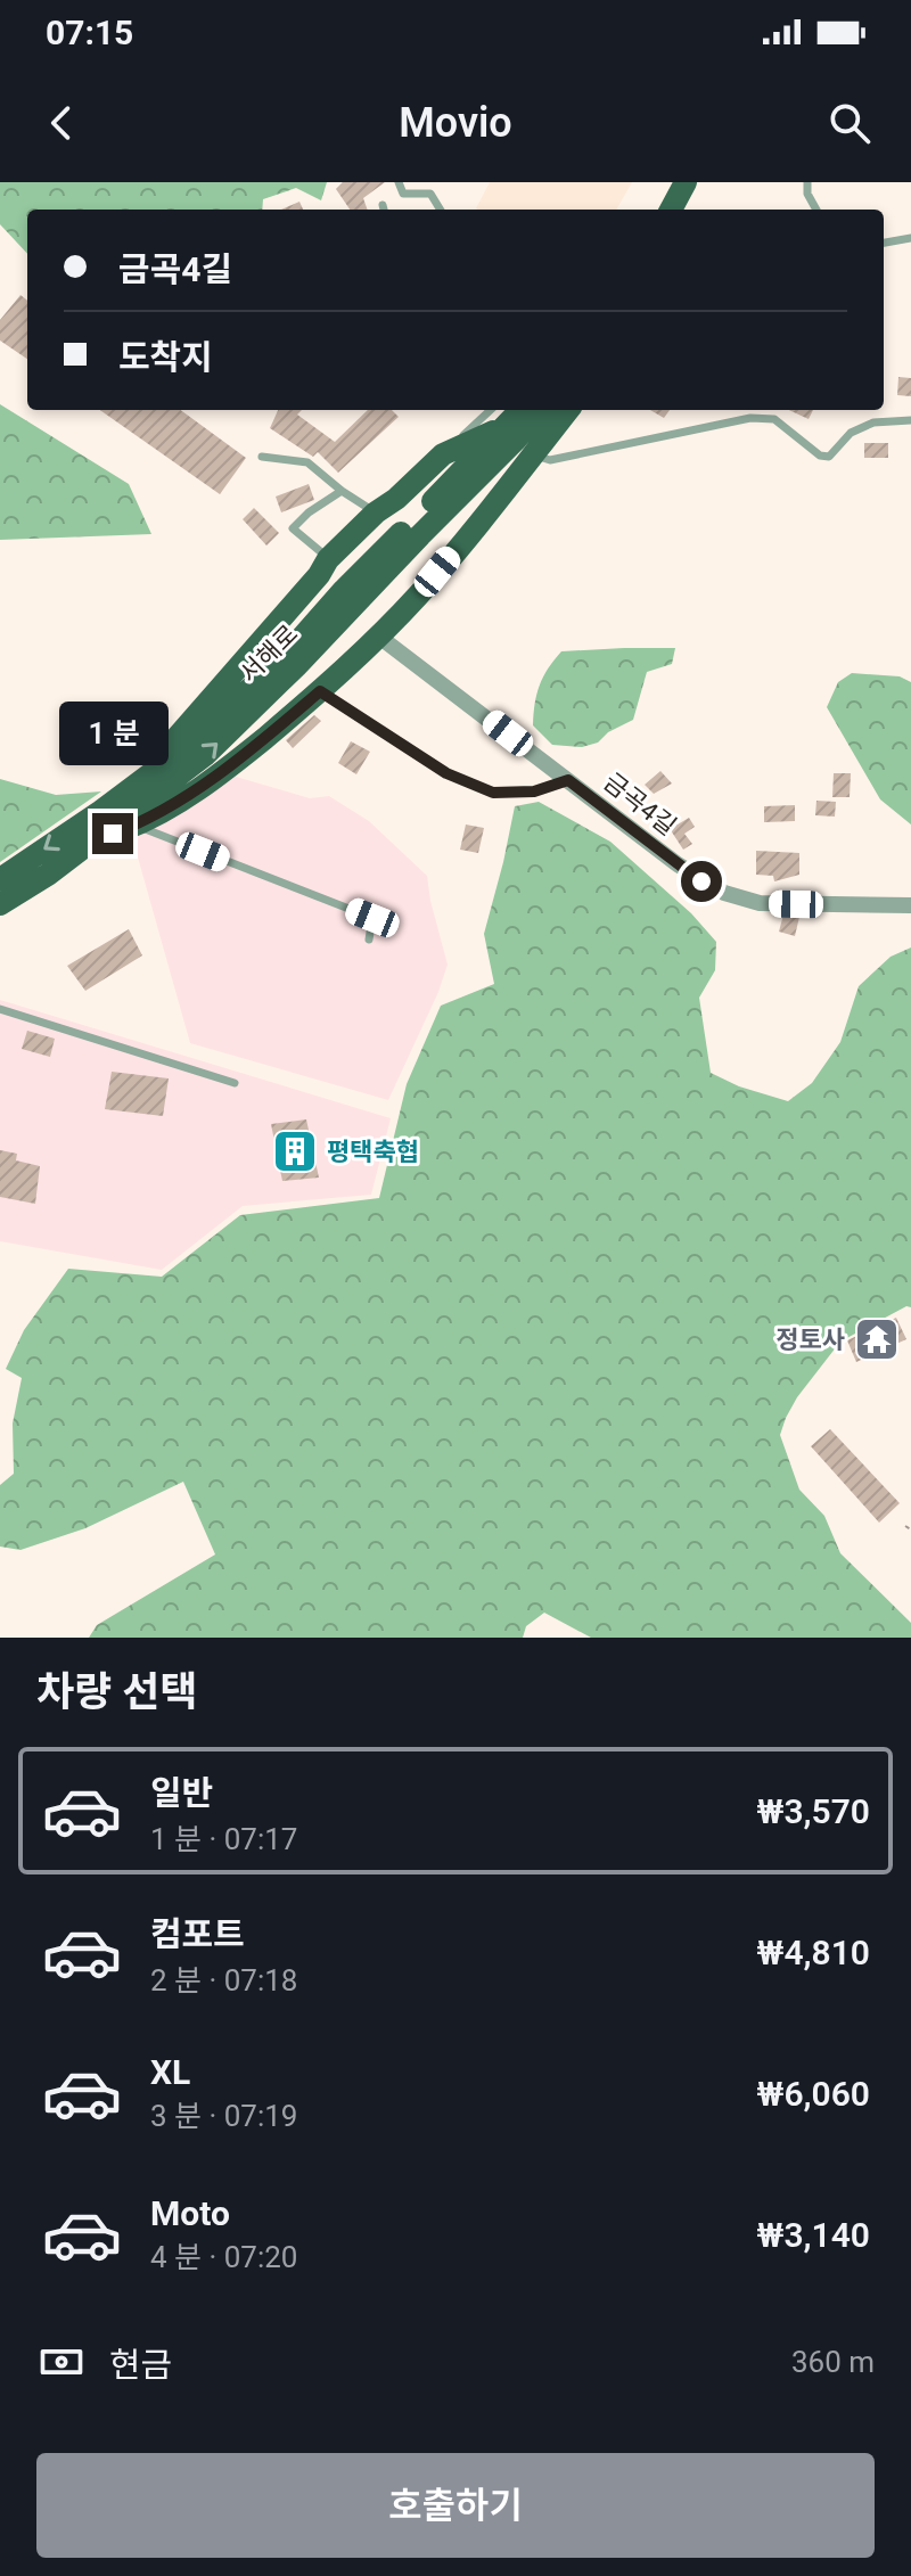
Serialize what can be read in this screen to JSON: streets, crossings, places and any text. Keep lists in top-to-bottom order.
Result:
{
  "streets": {
    "main road": ["서해로"],
    "street": ["금곡4길"]
  },
  "places": {
    "building": ["평택축협"],
    "temple": ["정토사"]
  },
  "page": {
    "status": "07:15",
    "header": "Movio",
    "banner": ["금곡4길", "도착지"],
    "bubble": "1 분",
    "heading": "차량 선택",
    "list": [
      {
        "name": "일반",
        "note": "1 분 · 07:17",
        "value": "₩3,570"
      },
      {
        "name": "컴포트",
        "note": "2 분 · 07:18",
        "value": "₩4,810"
      },
      {
        "name": "XL",
        "note": "3 분 · 07:19",
        "value": "₩6,060"
      },
      {
        "name": "Moto",
        "note": "4 분 · 07:20",
        "value": "₩3,140"
      }
    ],
    "pay": ["현금", "360 m"],
    "buttons": "호출하기"
  }
}
